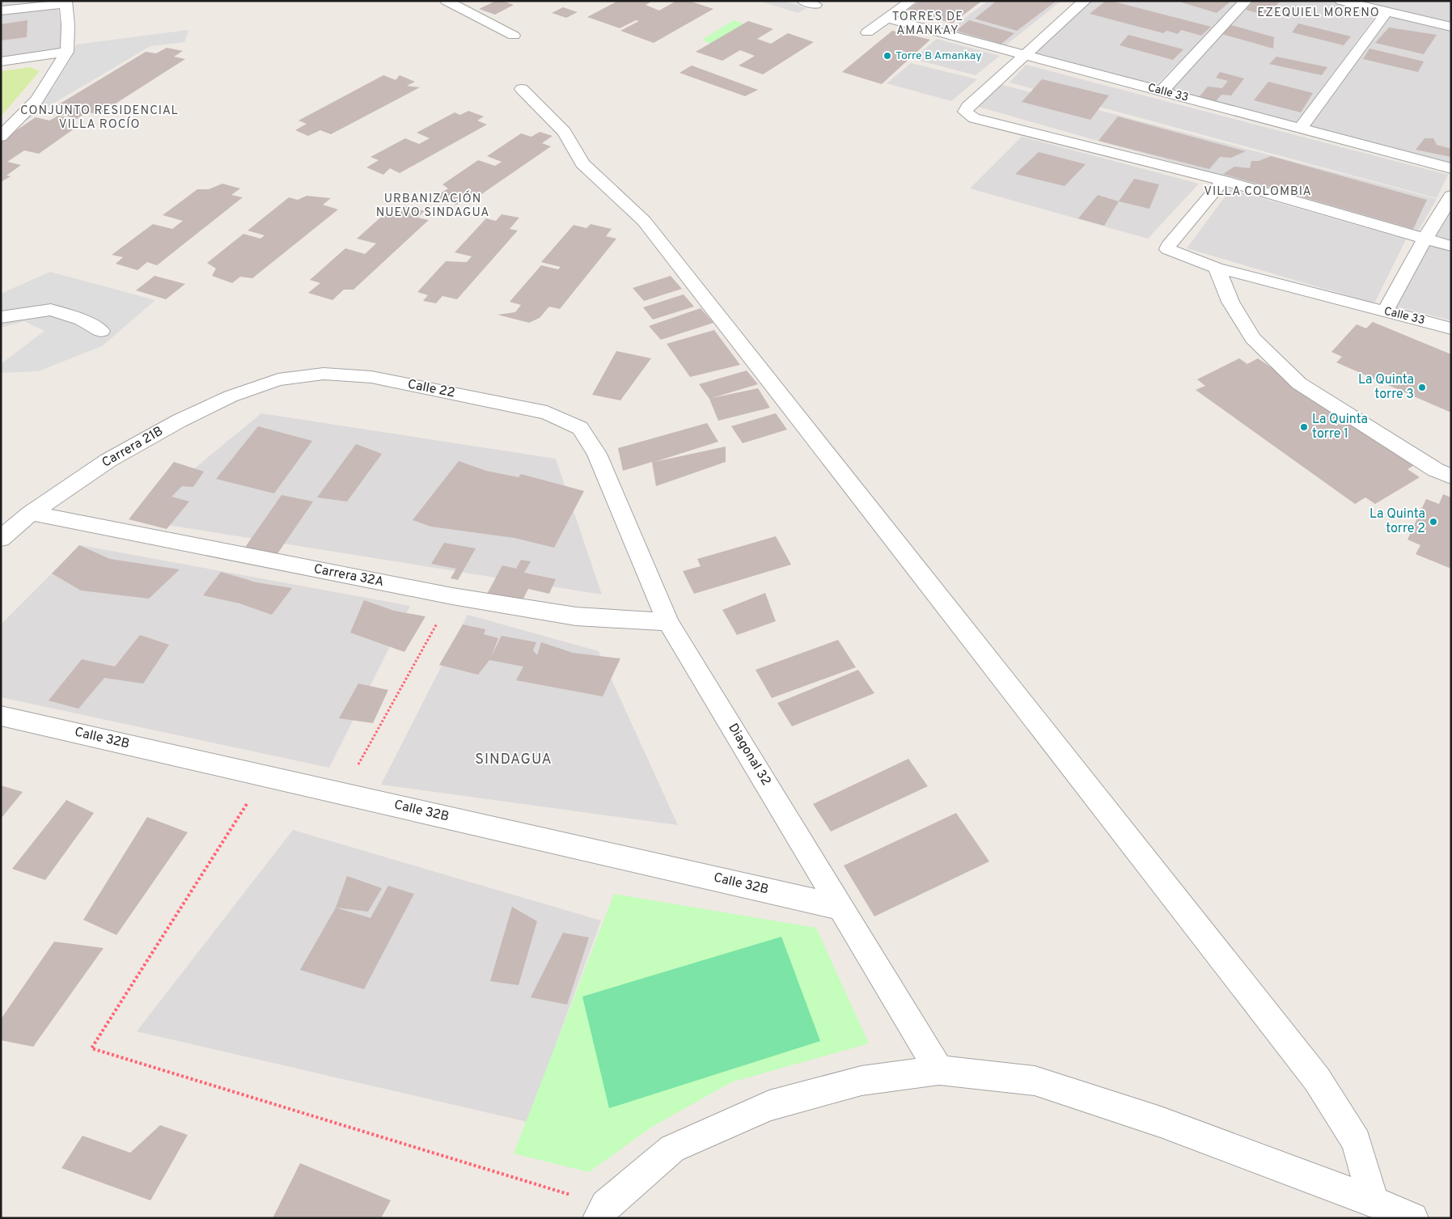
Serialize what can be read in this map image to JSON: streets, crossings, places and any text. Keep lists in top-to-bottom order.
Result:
{
  "streets": {
    "street": [
      "Calle 33",
      "Calle 22",
      "Carrera 21B",
      "Carrera 32A",
      "Calle 32B",
      "Diagonal 32"
    ]
  },
  "crossings": [
    ["Calle 22", "Carrera 21B"],
    ["Calle 22", "Diagonal 32"],
    ["Carrera 21B", "Carrera 32A"],
    ["Carrera 32A", "Diagonal 32"],
    ["Calle 32B", "Diagonal 32"]
  ],
  "districts": [
    "EZEQUIEL MORENO",
    "TORRES DE AMANKAY",
    "CONJUNTO RESIDENCIAL VILLA ROCÍO",
    "VILLA COLOMBIA",
    "URBANIZACIÓN NUEVO SINDAGUA",
    "SINDAGUA"
  ],
  "places": [
    "Torre B Amankay",
    "La Quinta torre 3",
    "La Quinta torre 1",
    "La Quinta torre 2"
  ]
}
